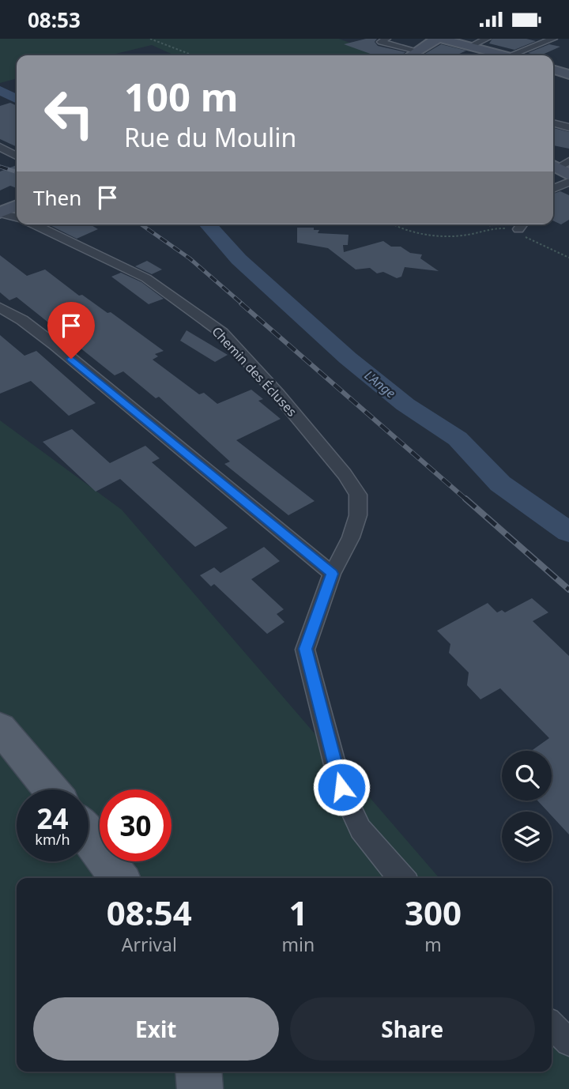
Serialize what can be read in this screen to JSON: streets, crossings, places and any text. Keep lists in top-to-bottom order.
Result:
{
  "streets": {
    "street": ["Chemin des Écluses"]
  },
  "water": ["L'Ange"],
  "page": {
    "status": "08:53",
    "turn": ["100 m", "Rue du Moulin"],
    "then": "Then",
    "speed": "24 km/h",
    "limit": "30",
    "eta": [
      "08:54",
      "Arrival",
      "1",
      "min",
      "300",
      "m"
    ],
    "buttons": ["Exit", "Share"]
  }
}
